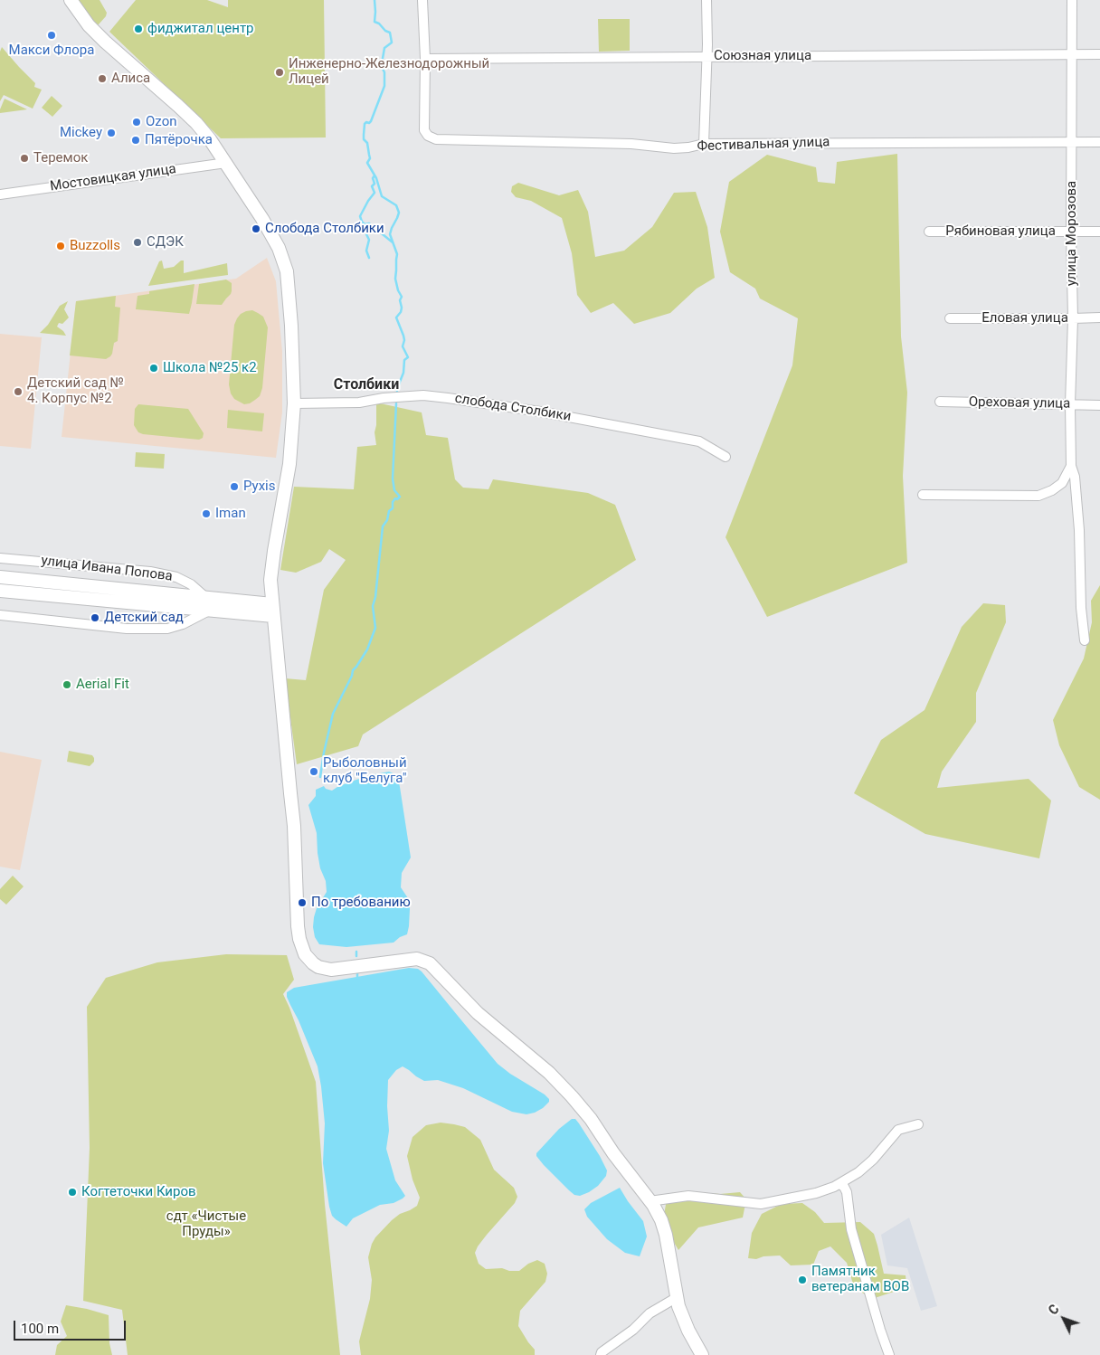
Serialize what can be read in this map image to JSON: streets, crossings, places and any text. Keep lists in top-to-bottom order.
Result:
{
  "streets": {
    "main road": ["улица Ивана Попова"],
    "street": [
      "Союзная улица",
      "Фестивальная улица",
      "Мостовицкая улица",
      "Рябиновая улица",
      "улица Морозова",
      "Еловая улица",
      "Ореховая улица",
      "слобода Столбики"
    ]
  },
  "crossings": [
    ["Союзная улица", "Фестивальная улица"],
    ["Союзная улица", "улица Морозова"],
    ["Фестивальная улица", "улица Морозова"],
    ["Рябиновая улица", "улица Морозова"],
    ["улица Морозова", "Еловая улица"],
    ["улица Морозова", "Ореховая улица"]
  ],
  "districts": ["Столбики"],
  "parks": ["сдт «Чистые Пруды»"],
  "places": [
    "фиджитал центр",
    "Макси Флора",
    "Инженерно-Железнодорожный Лицей",
    "Алиса",
    "Ozon",
    "Mickey",
    "Пятёрочка",
    "Теремок",
    "Слобода Столбики",
    "СДЭК",
    "Buzzolls",
    "Школа №25 к2",
    "Детский сад № 4. Корпус №2",
    "Pyxis",
    "Iman",
    "Детский сад",
    "Aerial Fit",
    "Рыболовный клуб \"Белуга\"",
    "По требованию",
    "Когтеточки Киров",
    "Памятник ветеранам ВОВ"
  ],
  "scale_bar": "100 m",
  "north": "top left"
}
